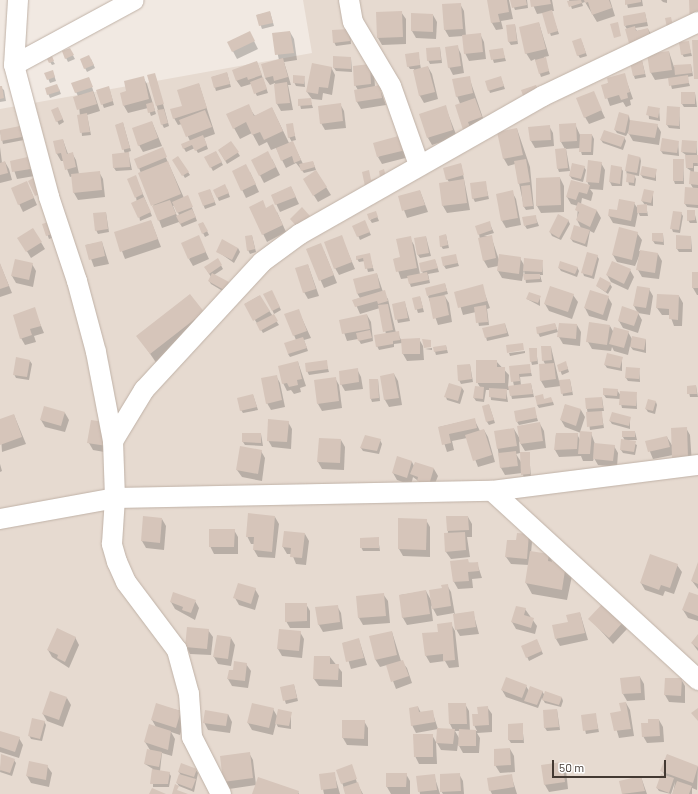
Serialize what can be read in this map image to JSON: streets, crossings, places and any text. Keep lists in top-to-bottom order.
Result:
{
  "scale_bar": "50 m"
}
